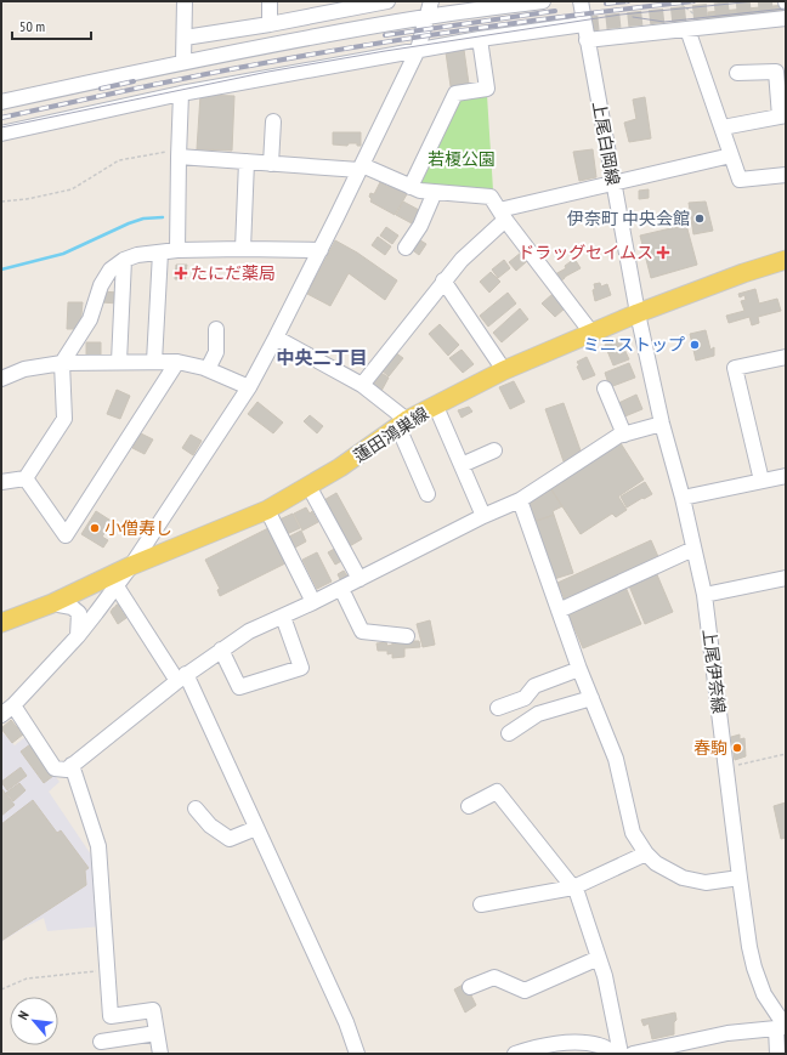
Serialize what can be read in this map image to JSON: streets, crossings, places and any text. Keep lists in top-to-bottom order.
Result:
{
  "streets": {
    "main road": ["蓮田鴻巣線"],
    "street": ["上尾白岡線", "上尾伊奈線"]
  },
  "crossings": [
    ["上尾白岡線", "蓮田鴻巣線"],
    ["上尾白岡線", "上尾伊奈線"],
    ["蓮田鴻巣線", "上尾伊奈線"]
  ],
  "districts": ["中央二丁目"],
  "parks": ["若榎公園"],
  "places": {
    "other": [
      "伊奈町 中央会館",
      "ミニストップ",
      "小僧寿し",
      "春駒"
    ],
    "health": ["ドラッグセイムス", "たにだ薬局"]
  },
  "scale_bar": "50 m",
  "north": "top left"
}
